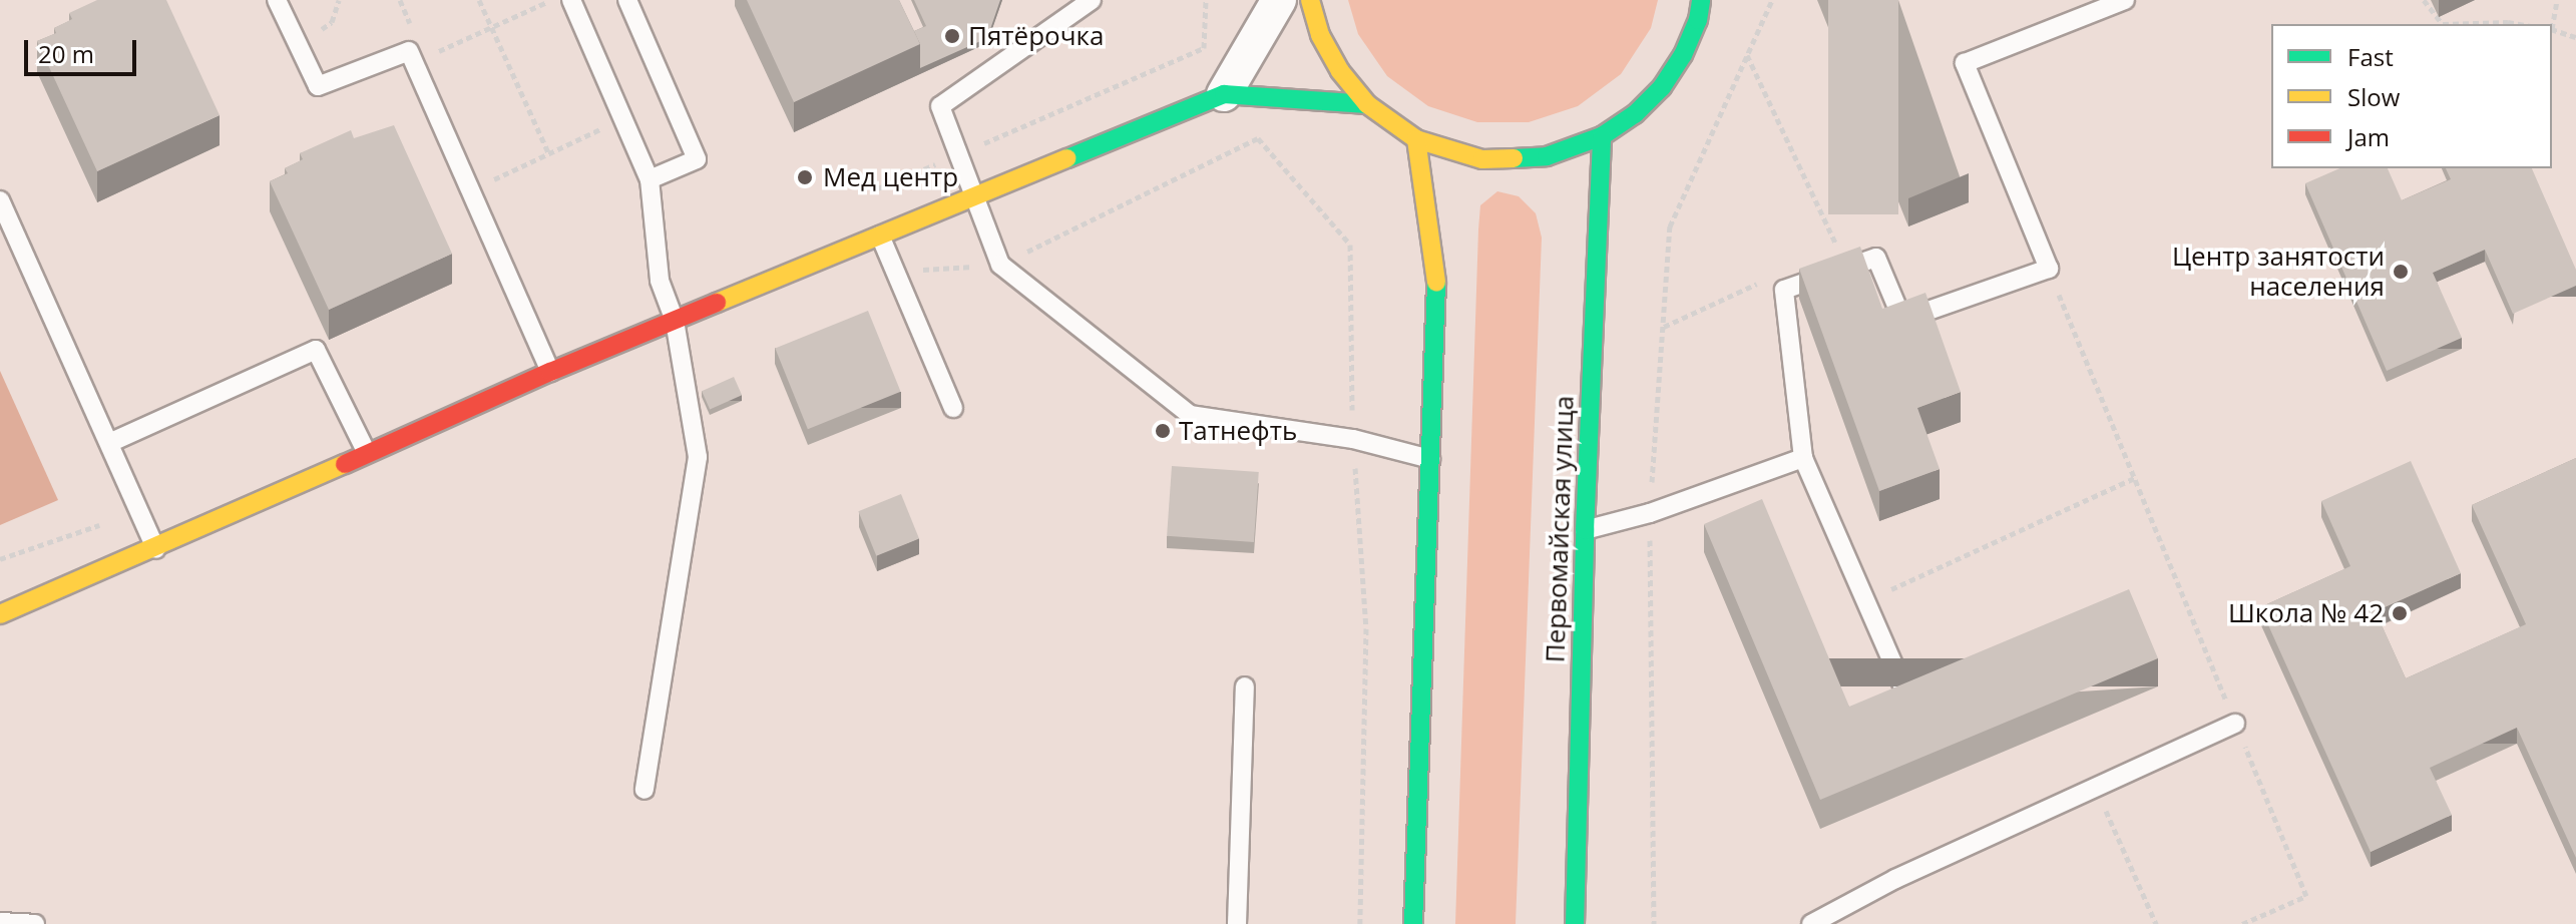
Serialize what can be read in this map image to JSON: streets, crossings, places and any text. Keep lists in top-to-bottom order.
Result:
{
  "streets": {
    "main road": ["Первомайская улица"]
  },
  "places": [
    "Пятёрочка",
    "Мед центр",
    "Центр занятости населения",
    "Татнефть",
    "Школа № 42"
  ],
  "legend": ["Fast", "Slow", "Jam"],
  "scale_bar": "20 m"
}
